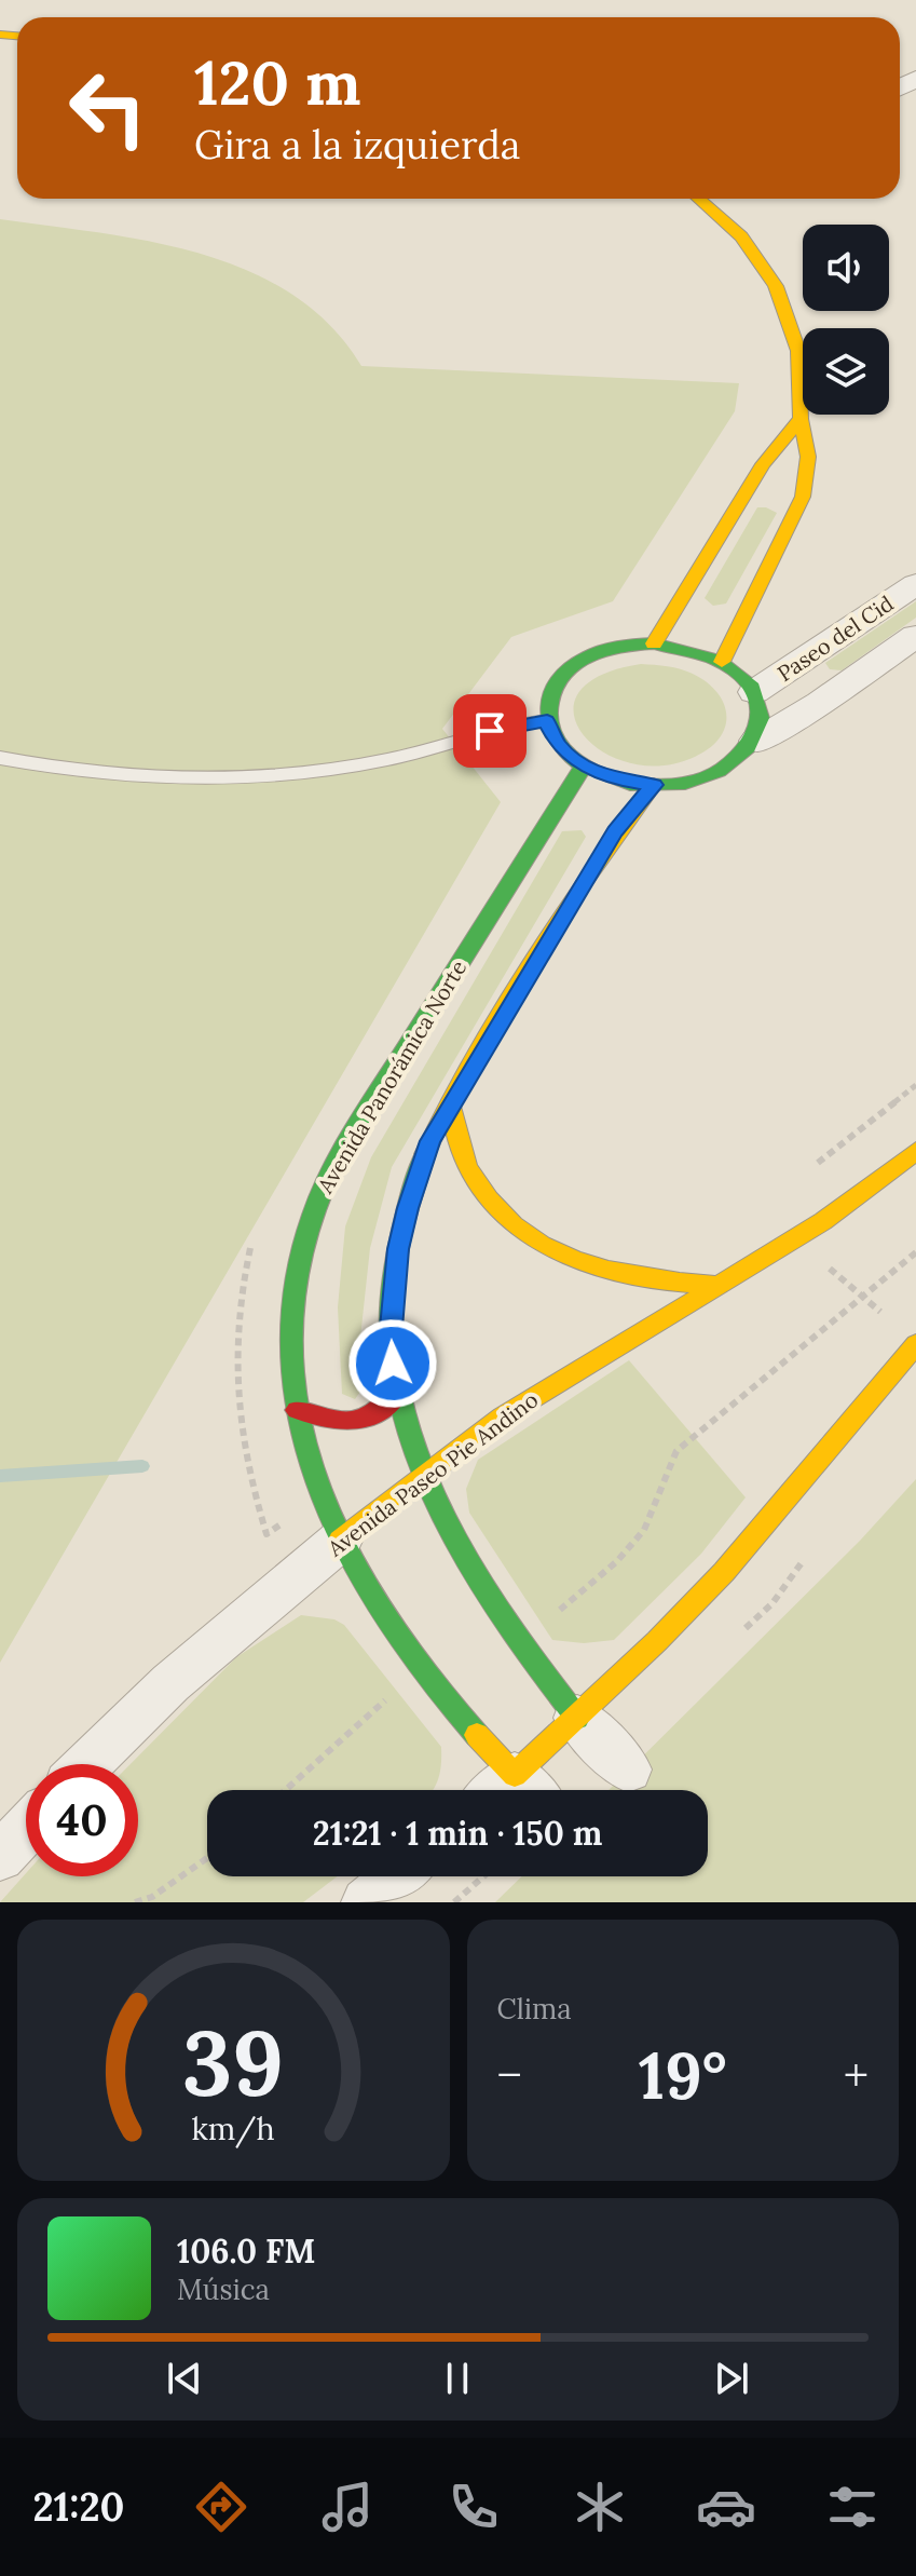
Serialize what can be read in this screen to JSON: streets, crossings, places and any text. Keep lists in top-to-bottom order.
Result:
{
  "streets": {
    "street": ["Paseo del Cid", "Avenida Panorámica Norte", "Avenida Paseo Pie Andino"]
  },
  "crossings": [
    ["Paseo del Cid", "Avenida Panorámica Norte"],
    ["Avenida Panorámica Norte", "Avenida Paseo Pie Andino"]
  ],
  "page": {
    "turn": ["120 m", "Gira a la izquierda"],
    "limit": "40",
    "trip": "21:21 · 1 min · 150 m",
    "tile": "Clima",
    "heat": ["−", "19°", "+"],
    "song": ["106.0 FM", "Música"],
    "tabs": "21:20",
    "gauge": ["39", "km/h"]
  }
}
